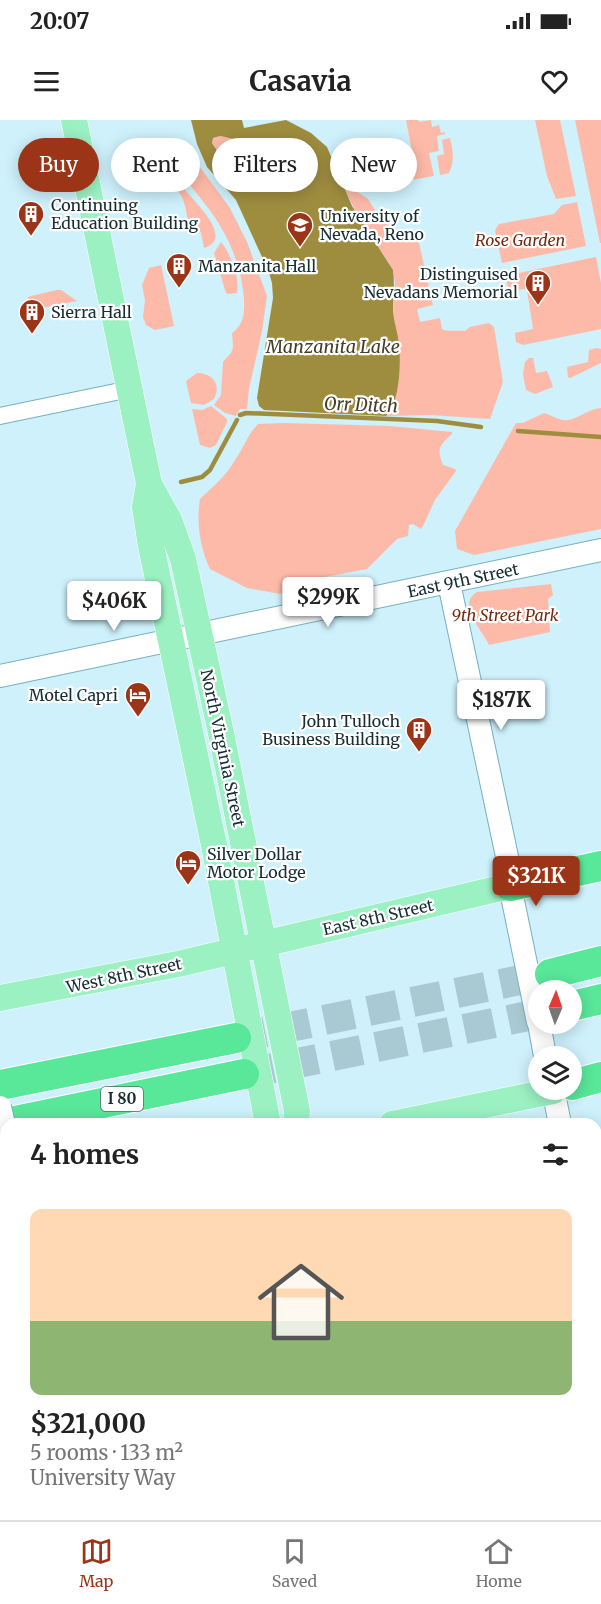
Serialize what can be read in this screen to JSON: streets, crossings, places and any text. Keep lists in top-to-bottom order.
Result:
{
  "streets": {
    "highway": ["I 80"],
    "main road": ["North Virginia Street", "East 8th Street", "West 8th Street"],
    "street": ["East 9th Street"]
  },
  "crossings": [
    ["East 9th Street", "North Virginia Street"],
    ["North Virginia Street", "East 8th Street"],
    ["North Virginia Street", "West 8th Street"],
    ["East 8th Street", "West 8th Street"]
  ],
  "water": ["Manzanita Lake", "Orr Ditch"],
  "parks": ["Rose Garden", "9th Street Park"],
  "places": {
    "building": [
      "Continuing Education Building",
      "Manzanita Hall",
      "Distinguised Nevadans Memorial",
      "Sierra Hall",
      "John Tulloch Business Building"
    ],
    "school or university": ["University of Nevada, Reno"],
    "hotel": ["Motel Capri", "Silver Dollar Motor Lodge"]
  },
  "north": "top",
  "page": {
    "status": "20:07",
    "header": "Casavia",
    "chip": [
      "Buy",
      "Rent",
      "Filters",
      "New"
    ],
    "price": [
      "$299K",
      "$406K",
      "$187K",
      "$321K"
    ],
    "heading": "4 homes",
    "list": [
      {
        "name": "$321,000",
        "note": "5 rooms · 133 m² · University Way"
      }
    ],
    "tabs": ["Map", "Saved", "Home"]
  }
}
